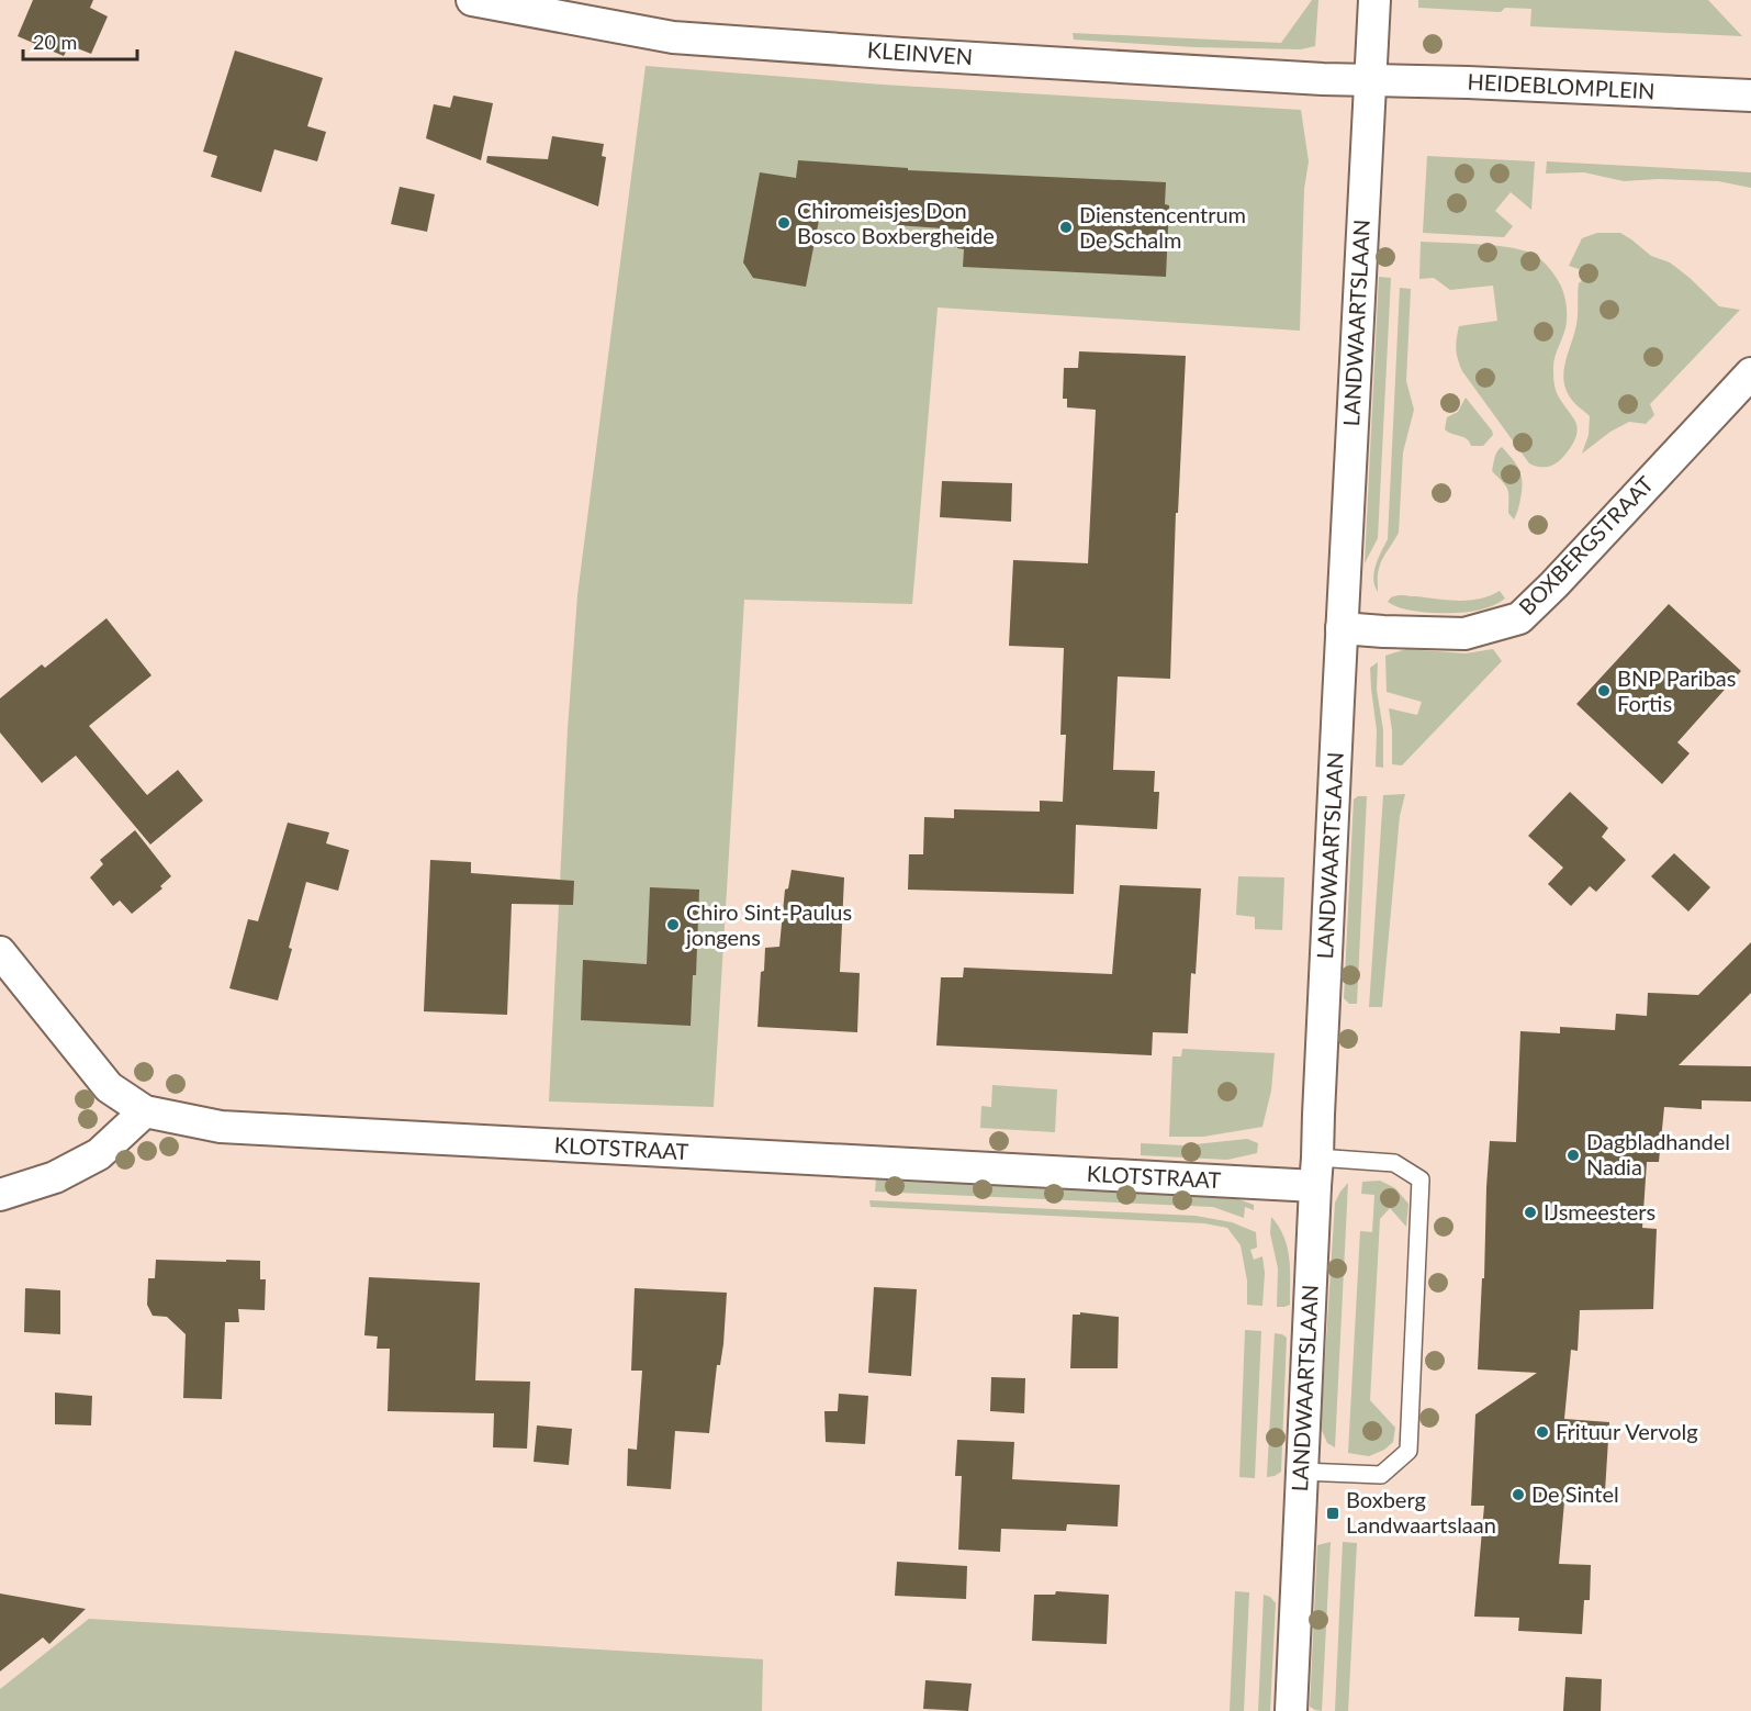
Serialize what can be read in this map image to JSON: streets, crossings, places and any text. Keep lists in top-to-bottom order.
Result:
{
  "streets": {
    "street": [
      "KLEINVEN",
      "HEIDEBLOMPLEIN",
      "LANDWAARTSLAAN",
      "BOXBERGSTRAAT",
      "KLOTSTRAAT"
    ]
  },
  "crossings": [
    ["KLEINVEN", "HEIDEBLOMPLEIN"],
    ["KLEINVEN", "LANDWAARTSLAAN"],
    ["HEIDEBLOMPLEIN", "LANDWAARTSLAAN"],
    ["LANDWAARTSLAAN", "BOXBERGSTRAAT"],
    ["LANDWAARTSLAAN", "KLOTSTRAAT"]
  ],
  "places": {
    "other": [
      "Chiromeisjes Don Bosco Boxbergheide",
      "Dienstencentrum De Schalm",
      "BNP Paribas Fortis",
      "Chiro Sint-Paulus jongens",
      "Dagbladhandel Nadia",
      "IJsmeesters",
      "Frituur Vervolg",
      "De Sintel"
    ],
    "transit": ["Boxberg Landwaartslaan"]
  },
  "scale_bar": "20 m"
}
